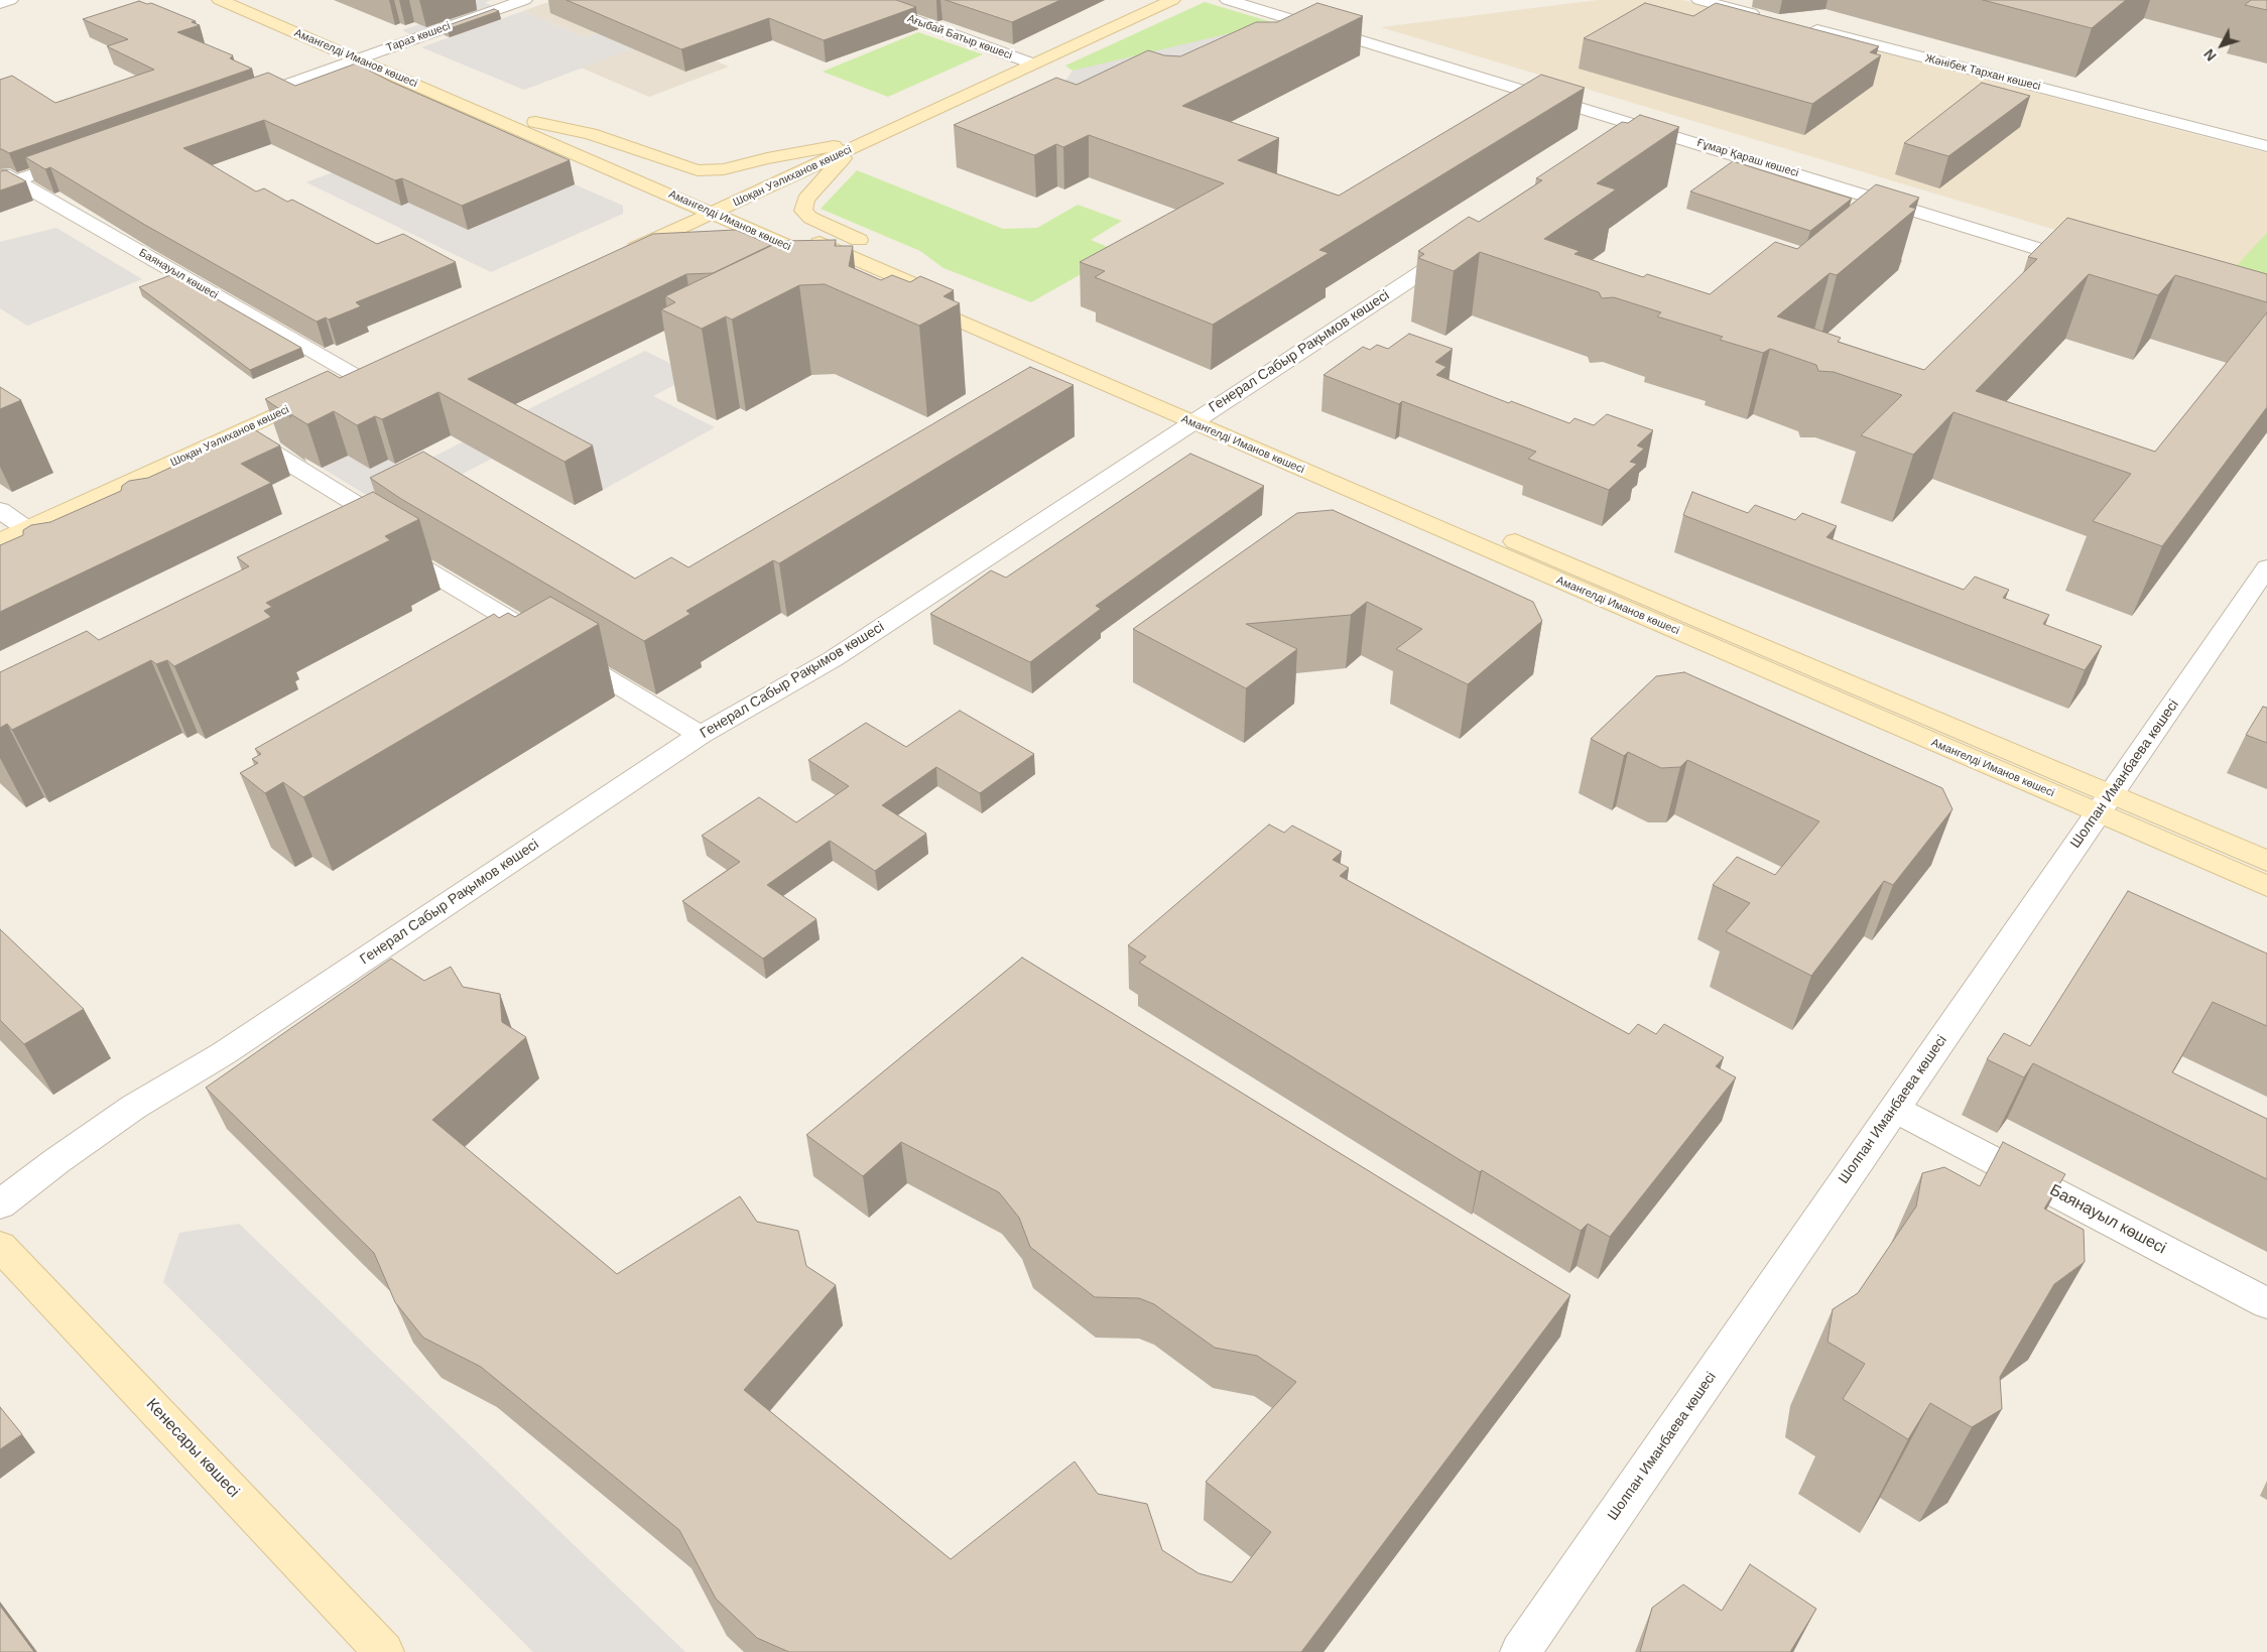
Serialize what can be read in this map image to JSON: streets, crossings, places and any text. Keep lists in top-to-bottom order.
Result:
{
  "streets": {
    "main road": ["Амангелді Иманов көшесі", "Шоқан Уәлиханов көшесі", "Кенесары көшесі"],
    "street": [
      "Тараз көшесі",
      "Ағыбай Батыр көшесі",
      "Жәнібек Тархан көшесі",
      "Ғұмар Қараш көшесі",
      "Баянауыл көшесі",
      "Генерал Сабыр Рақымов көшесі",
      "Шолпан Иманбаева көшесі"
    ]
  },
  "crossings": [
    ["Тараз көшесі", "Амангелді Иманов көшесі"],
    ["Ағыбай Батыр көшесі", "Шоқан Уәлиханов көшесі"],
    ["Амангелді Иманов көшесі", "Шоқан Уәлиханов көшесі"],
    ["Амангелді Иманов көшесі", "Генерал Сабыр Рақымов көшесі"],
    ["Амангелді Иманов көшесі", "Шолпан Иманбаева көшесі"],
    ["Шоқан Уәлиханов көшесі", "Баянауыл көшесі"],
    ["Баянауыл көшесі", "Шолпан Иманбаева көшесі"]
  ],
  "north": "bottom left"
}
